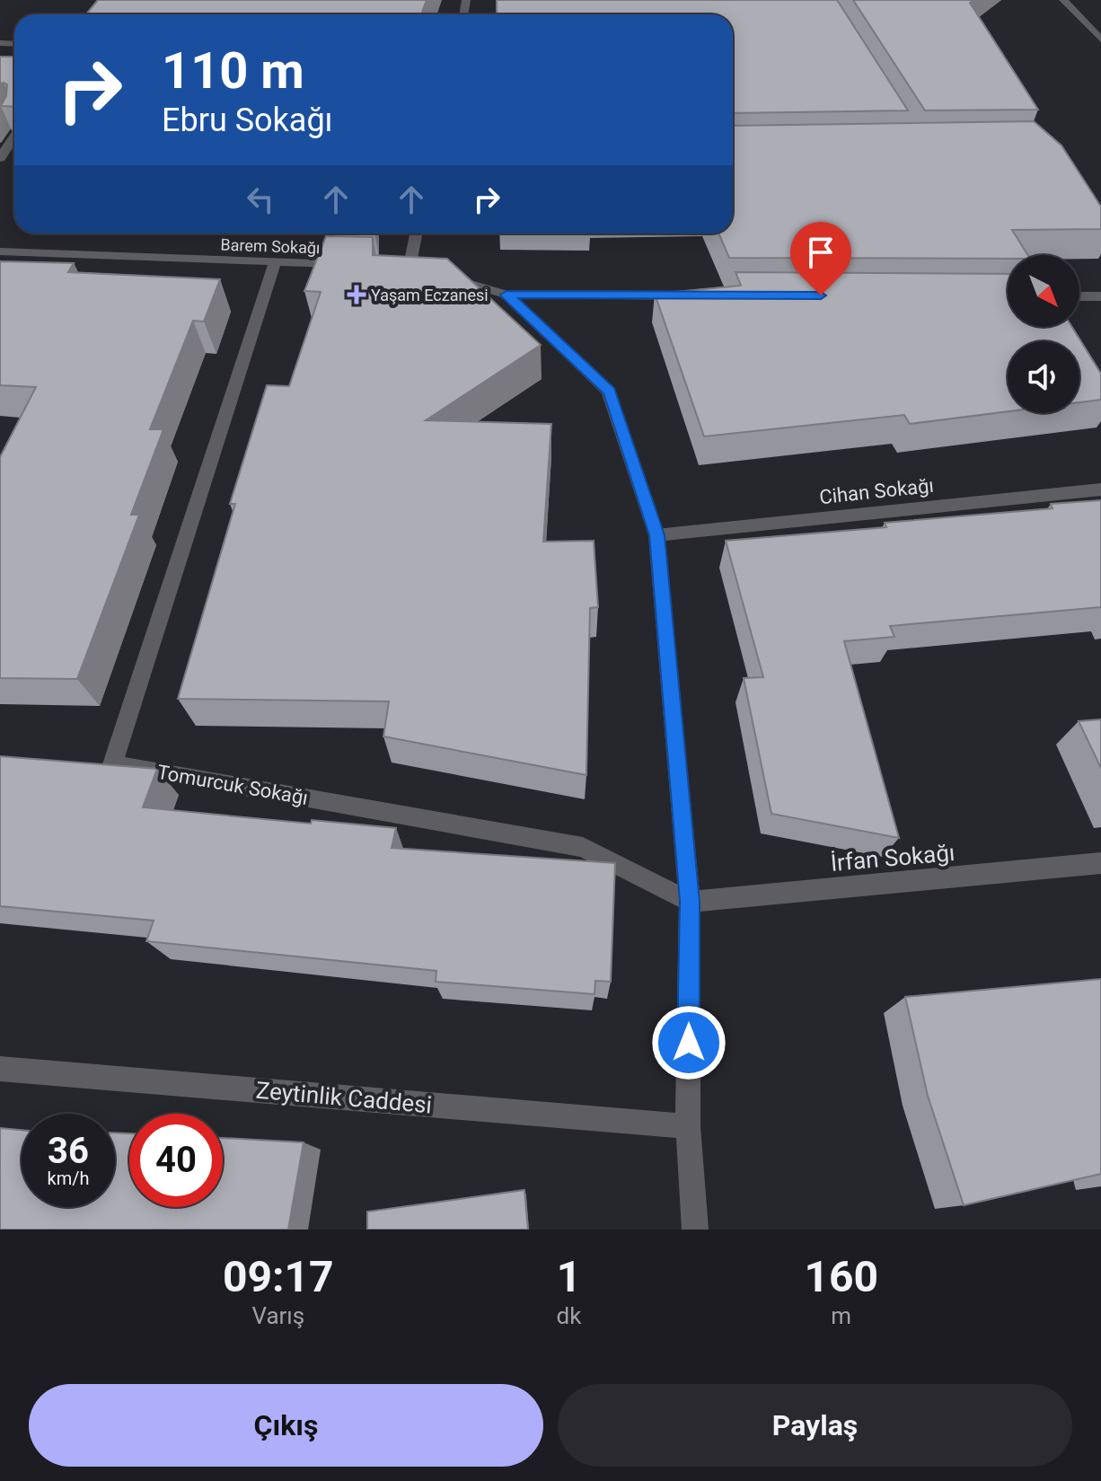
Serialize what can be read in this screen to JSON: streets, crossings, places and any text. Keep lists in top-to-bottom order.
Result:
{
  "streets": {
    "street": [
      "Barem Sokağı",
      "Cihan Sokağı",
      "Tomurcuk Sokağı",
      "İrfan Sokağı",
      "Zeytinlik Caddesi"
    ]
  },
  "crossings": [
    ["Barem Sokağı", "Tomurcuk Sokağı"],
    ["Tomurcuk Sokağı", "İrfan Sokağı"]
  ],
  "places": {
    "health": ["Yaşam Eczanesi"]
  },
  "north": "bottom right",
  "page": {
    "turn": ["110 m", "Ebru Sokağı"],
    "speed": "36 km/h",
    "limit": "40",
    "eta": [
      "09:17",
      "Varış",
      "1",
      "dk",
      "160",
      "m"
    ],
    "buttons": ["Çıkış", "Paylaş"]
  }
}
